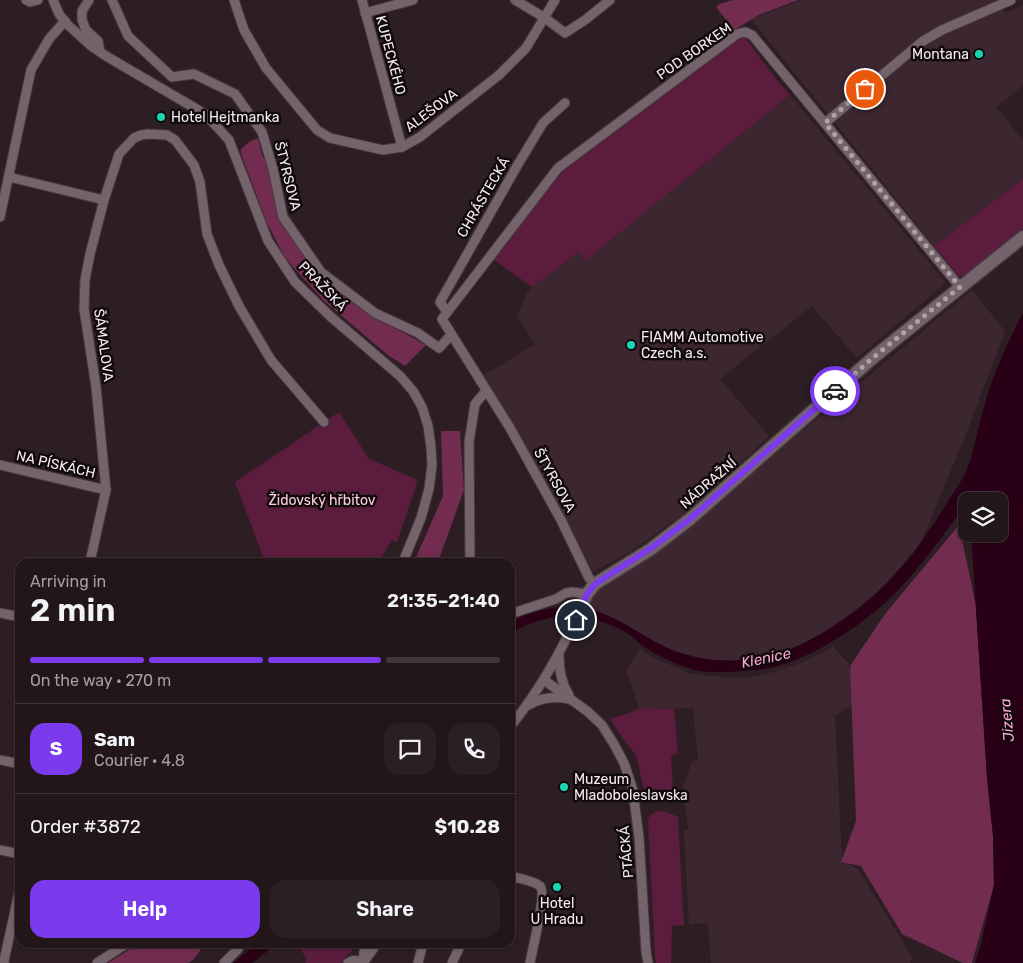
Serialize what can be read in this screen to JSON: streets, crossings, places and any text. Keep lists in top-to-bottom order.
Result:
{
  "streets": {
    "street": [
      "POD BORKEM",
      "KUPECKÉHO",
      "ALEŠOVA",
      "ŠTYRSOVA",
      "CHRÁSTECKÁ",
      "PRAŽSKÁ",
      "ŠÁMALOVA",
      "NA PÍSKÁCH",
      "NÁDRAŽNÍ",
      "PTÁCKÁ"
    ]
  },
  "crossings": [
    ["POD BORKEM", "ŠTYRSOVA"],
    ["POD BORKEM", "CHRÁSTECKÁ"],
    ["KUPECKÉHO", "ALEŠOVA"],
    ["ŠTYRSOVA", "CHRÁSTECKÁ"],
    ["ŠTYRSOVA", "NÁDRAŽNÍ"],
    ["ŠÁMALOVA", "NA PÍSKÁCH"]
  ],
  "water": ["Klenice", "Jizera"],
  "parks": ["Židovský hřbitov"],
  "places": [
    "Montana",
    "Hotel Hejtmanka",
    "FIAMM Automotive Czech a.s.",
    "Muzeum Mladoboleslavska",
    "Hotel U Hradu"
  ],
  "page": {
    "heading": ["2 min", "Arriving in", "21:35–21:40"],
    "panel": [
      "Sam",
      "Courier · 4.8",
      "Order #3872",
      "$10.28"
    ],
    "bar": "On the way · 270 m",
    "round": "S",
    "buttons": ["Help", "Share"]
  }
}
